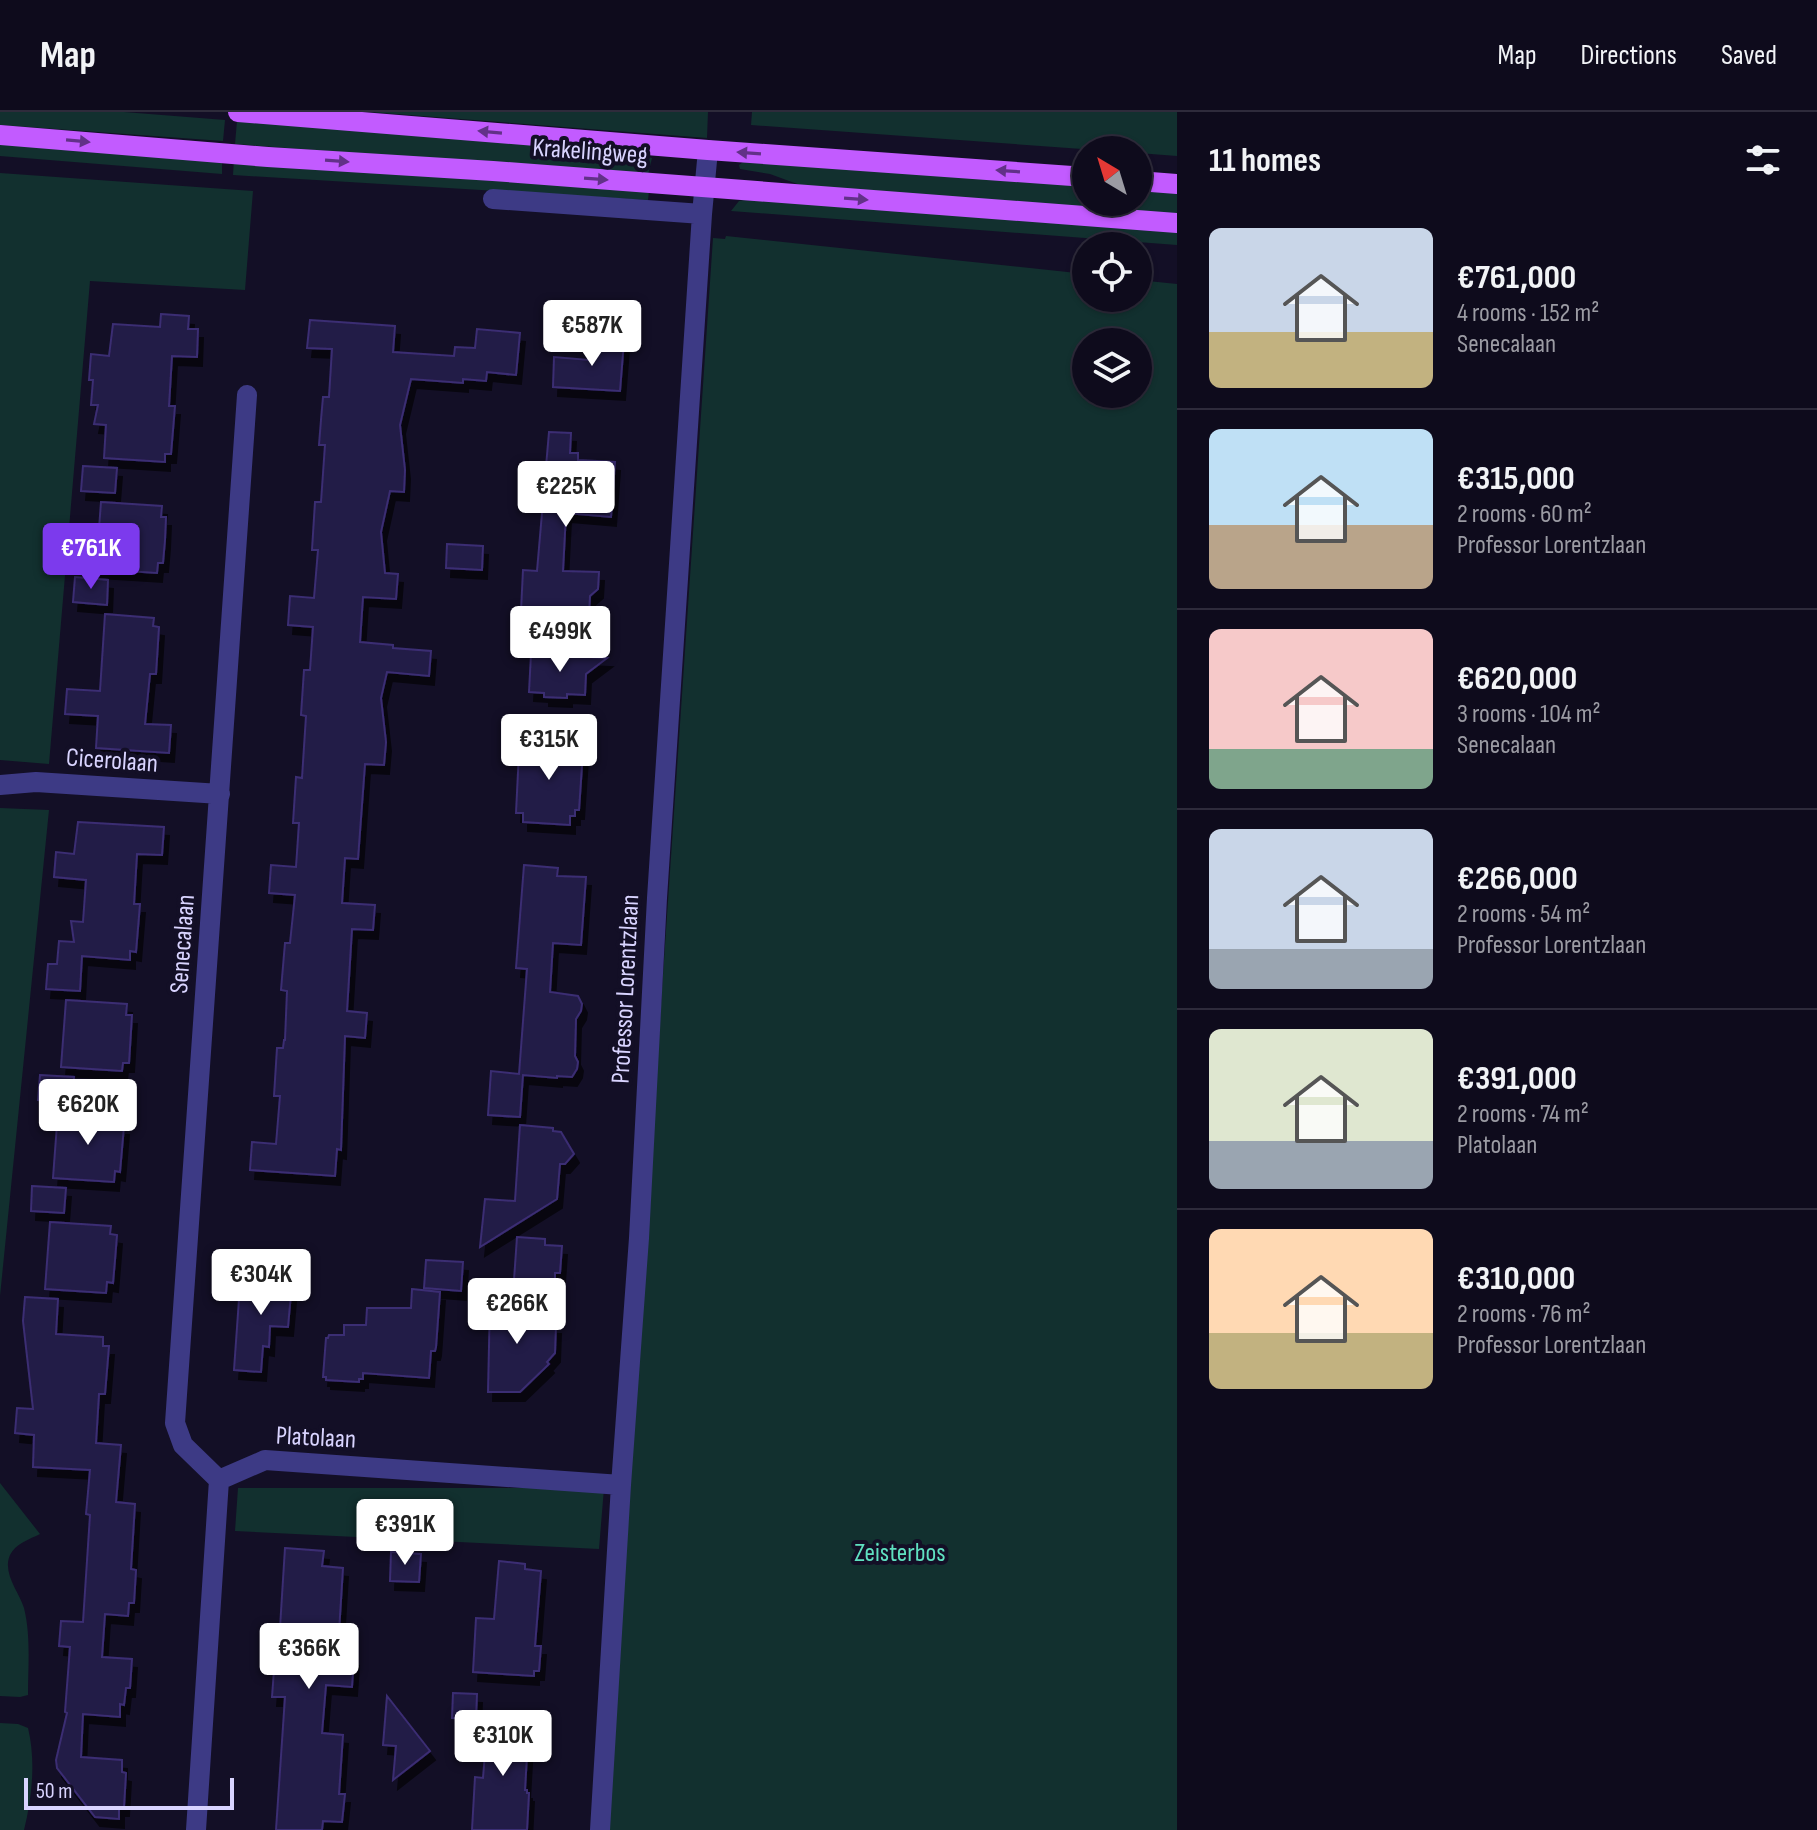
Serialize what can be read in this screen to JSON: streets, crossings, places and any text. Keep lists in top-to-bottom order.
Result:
{
  "streets": {
    "main road": ["Krakelingweg"],
    "street": [
      "Cicerolaan",
      "Senecalaan",
      "Professor Lorentzlaan",
      "Platolaan"
    ]
  },
  "crossings": [
    ["Krakelingweg", "Professor Lorentzlaan"],
    ["Cicerolaan", "Senecalaan"],
    ["Senecalaan", "Platolaan"],
    ["Professor Lorentzlaan", "Platolaan"]
  ],
  "parks": ["Zeisterbos"],
  "scale_bar": "50 m",
  "north": "top left",
  "page": {
    "header": "Map",
    "nav": ["Map", "Directions", "Saved"],
    "heading": "11 homes",
    "list": [
      {
        "name": "€761,000",
        "note": "4 rooms · 152 m² · Senecalaan"
      },
      {
        "name": "€315,000",
        "note": "2 rooms · 60 m² · Professor Lorentzlaan"
      },
      {
        "name": "€620,000",
        "note": "3 rooms · 104 m² · Senecalaan"
      },
      {
        "name": "€266,000",
        "note": "2 rooms · 54 m² · Professor Lorentzlaan"
      },
      {
        "name": "€391,000",
        "note": "2 rooms · 74 m² · Platolaan"
      },
      {
        "name": "€310,000",
        "note": "2 rooms · 76 m² · Professor Lorentzlaan"
      }
    ],
    "price": [
      "€587K",
      "€225K",
      "€761K",
      "€499K",
      "€315K",
      "€620K",
      "€304K",
      "€266K",
      "€391K",
      "€366K",
      "€310K"
    ],
    "scale": "50 m"
  }
}
